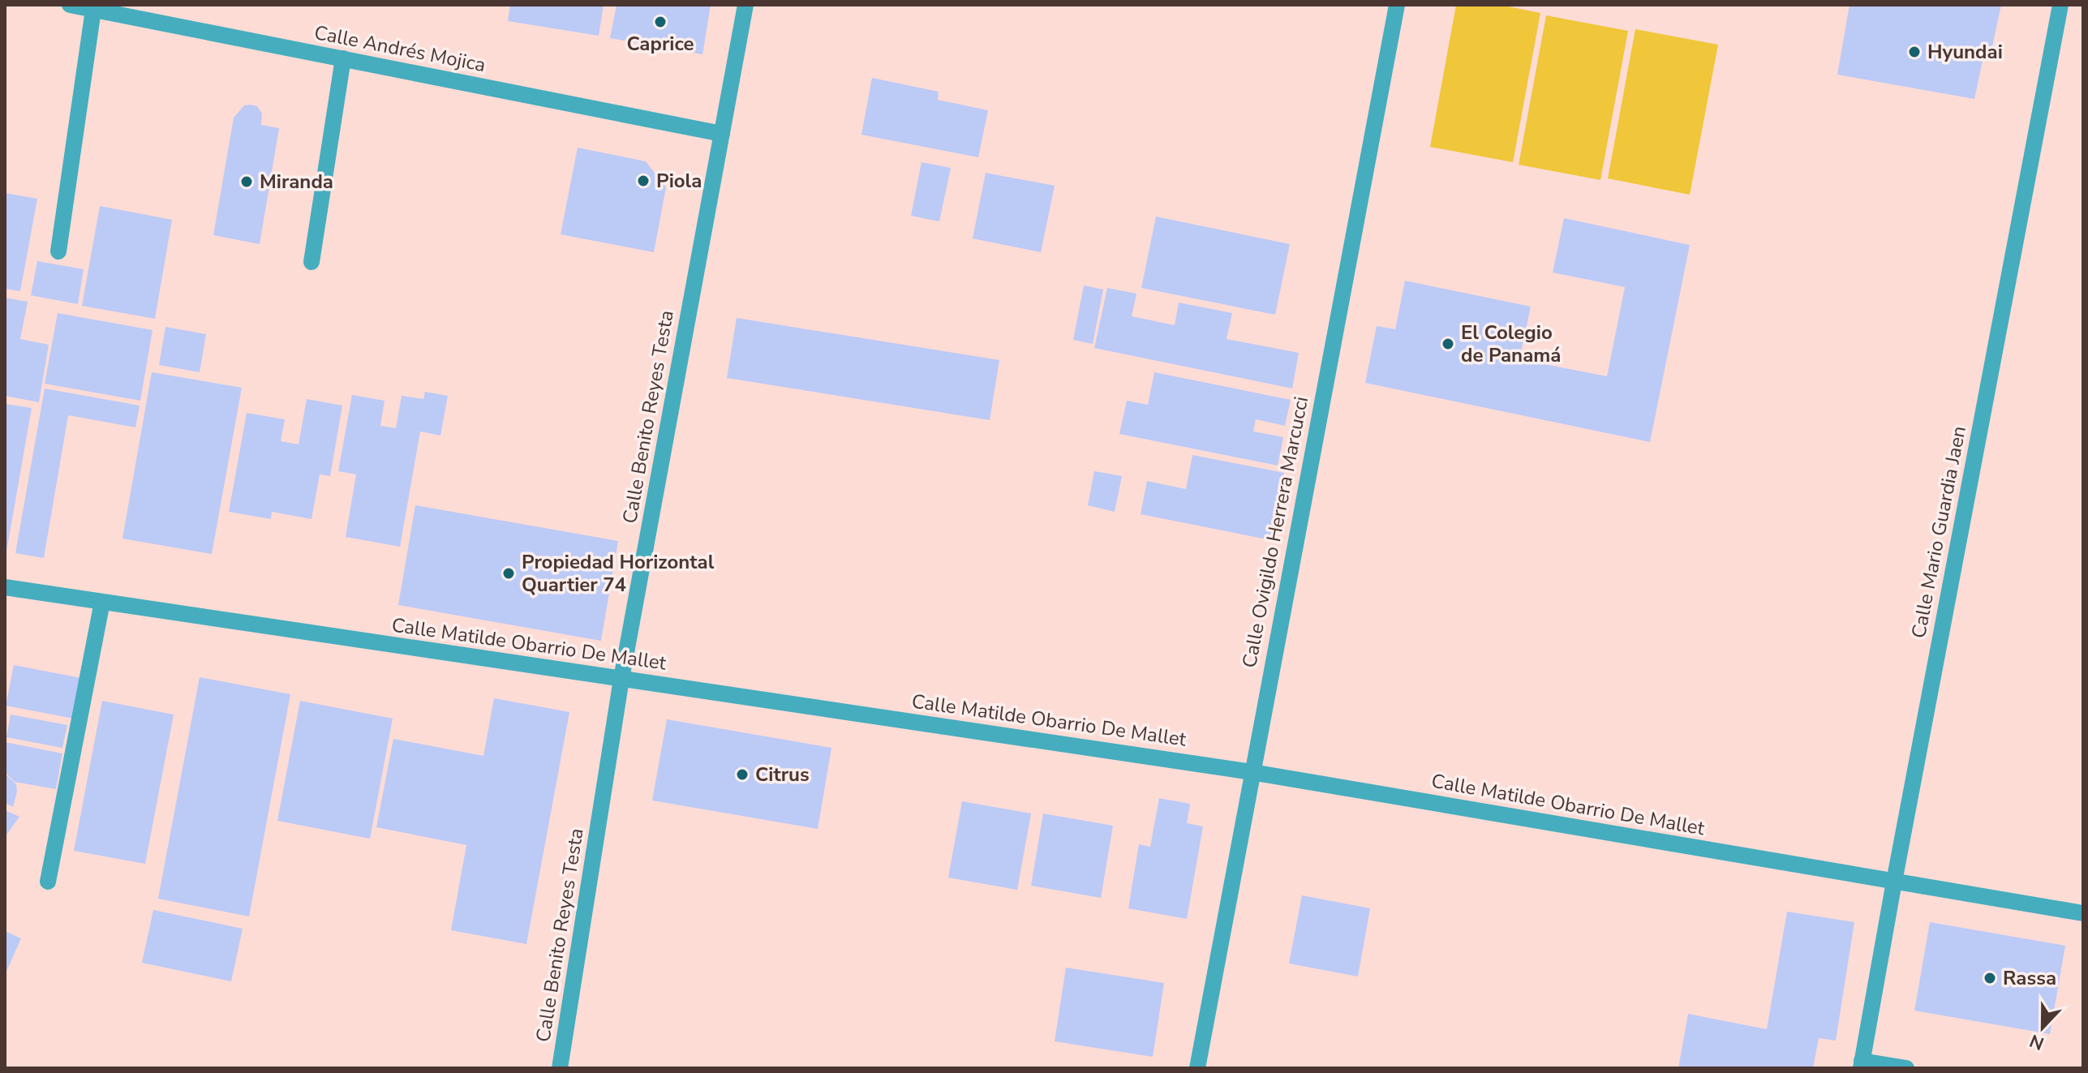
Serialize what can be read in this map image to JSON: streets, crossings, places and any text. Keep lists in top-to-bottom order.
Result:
{
  "streets": {
    "street": [
      "Calle Andrés Mojica",
      "Calle Benito Reyes Testa",
      "Calle Ovigildo Herrera Marcucci",
      "Calle Mario Guardia Jaen",
      "Calle Matilde Obarrio De Mallet"
    ]
  },
  "crossings": [
    ["Calle Andrés Mojica", "Calle Benito Reyes Testa"],
    ["Calle Benito Reyes Testa", "Calle Matilde Obarrio De Mallet"],
    ["Calle Ovigildo Herrera Marcucci", "Calle Matilde Obarrio De Mallet"],
    ["Calle Mario Guardia Jaen", "Calle Matilde Obarrio De Mallet"]
  ],
  "places": [
    "Caprice",
    "Hyundai",
    "Piola",
    "Miranda",
    "El Colegio de Panamá",
    "Propiedad Horizontal Quartier 74",
    "Citrus",
    "Rassa"
  ],
  "north": "bottom"
}
